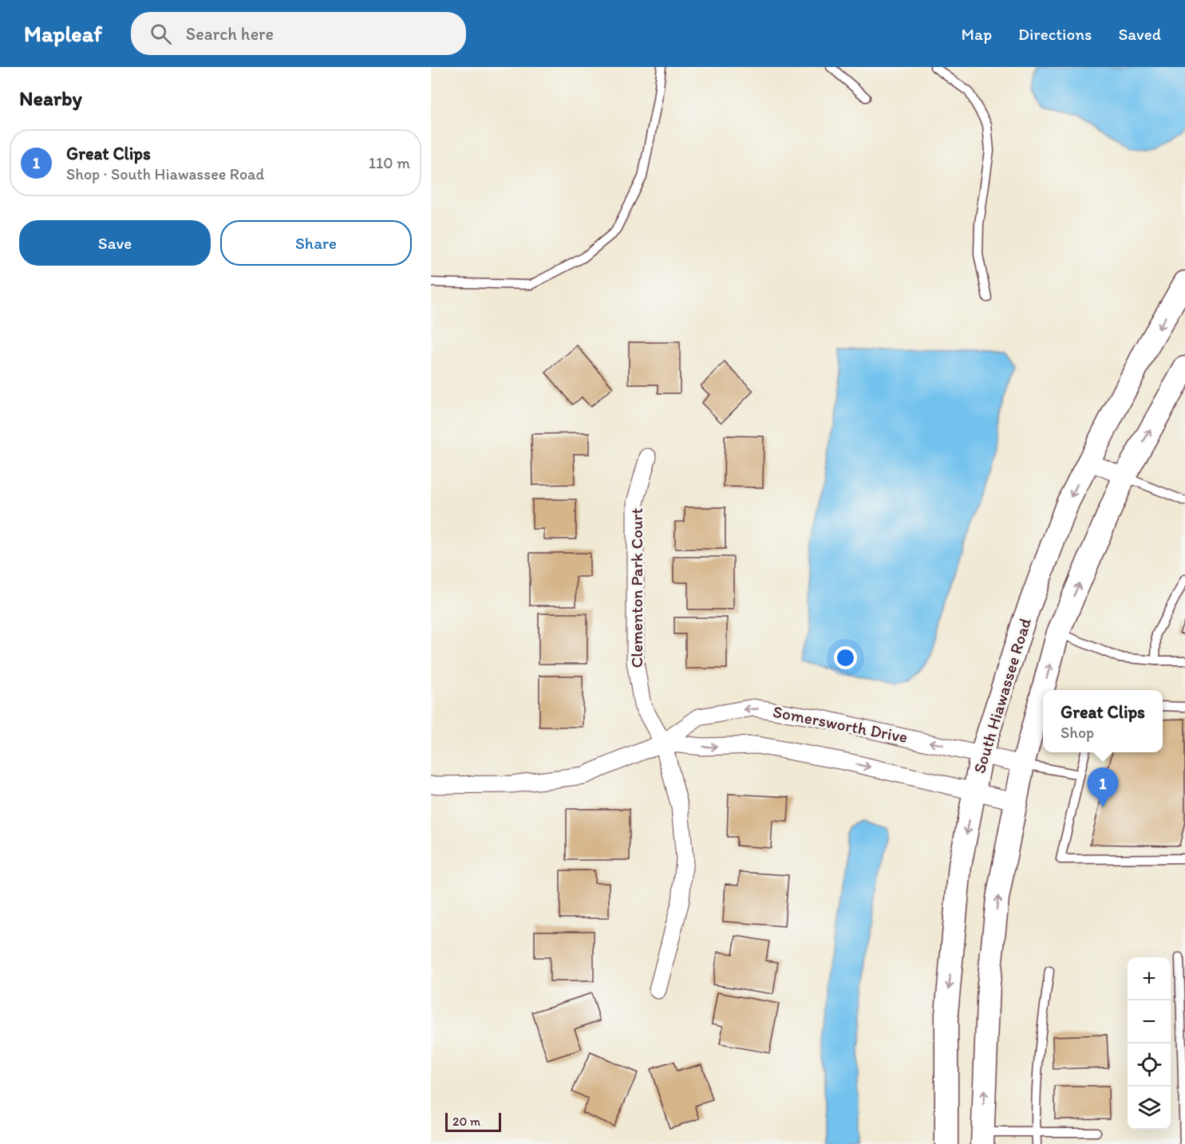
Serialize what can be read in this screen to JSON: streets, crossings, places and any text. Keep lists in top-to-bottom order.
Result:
{
  "streets": {
    "street": ["Clementon Park Court", "South Hiawassee Road", "Somersworth Drive"]
  },
  "crossings": [
    ["Clementon Park Court", "Somersworth Drive"],
    ["South Hiawassee Road", "Somersworth Drive"]
  ],
  "scale_bar": "20 m",
  "page": {
    "header": "Mapleaf",
    "search": "Search here",
    "nav": ["Map", "Directions", "Saved"],
    "heading": "Nearby",
    "list": [
      {
        "mark": "1",
        "name": "Great Clips",
        "note": "Shop · South Hiawassee Road",
        "value": "110 m"
      }
    ],
    "buttons": ["Save", "Share"],
    "popup": ["Great Clips", "Shop"],
    "pins": "1",
    "map_buttons": ["+", "−"],
    "scale": "20 m"
  }
}
